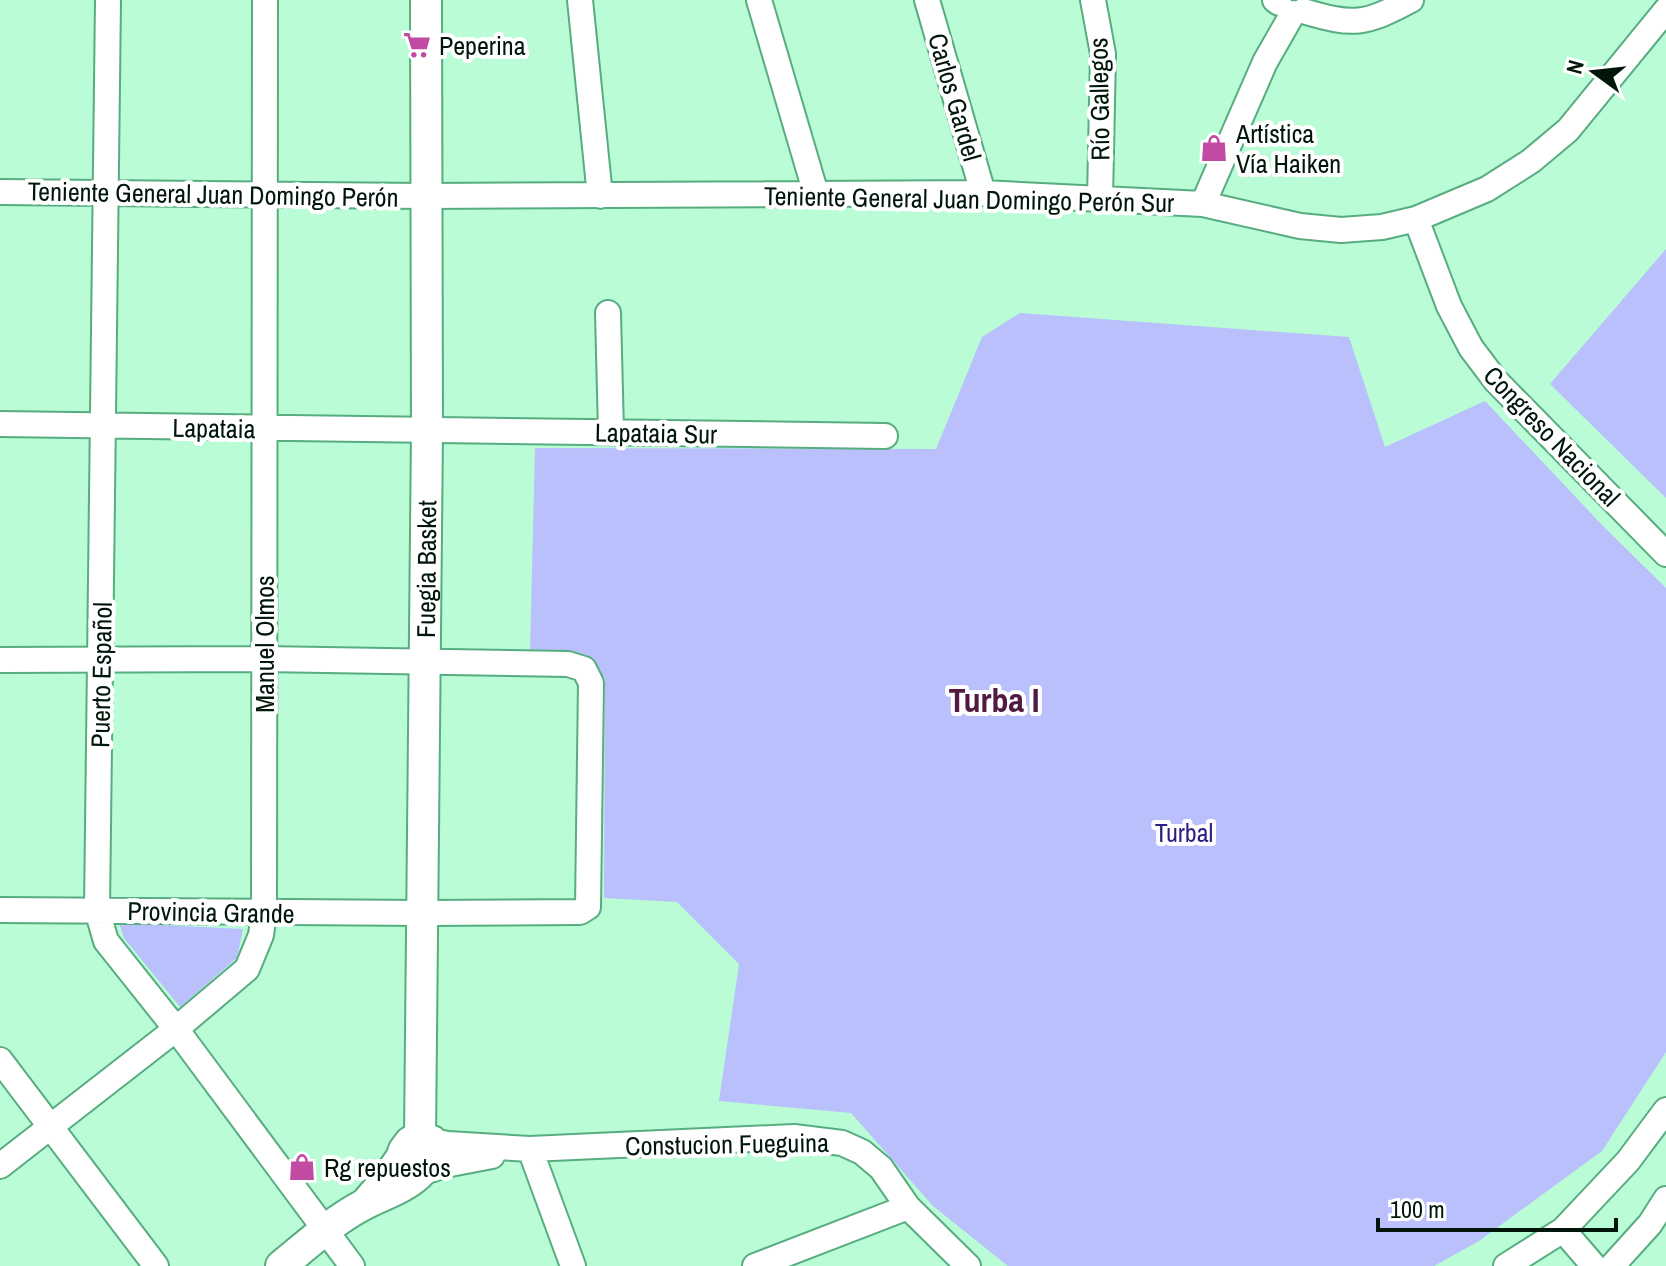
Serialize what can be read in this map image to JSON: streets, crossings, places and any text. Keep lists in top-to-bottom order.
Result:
{
  "streets": {
    "main road": ["Fuegia Basket"],
    "street": [
      "Carlos Gardel",
      "Río Gallegos",
      "Teniente General Juan Domingo Perón",
      "Teniente General Juan Domingo Perón Sur",
      "Lapataia",
      "Lapataia Sur",
      "Congreso Nacional",
      "Manuel Olmos",
      "Puerto Español",
      "Provincia Grande",
      "Constucion Fueguina"
    ]
  },
  "crossings": [
    ["Carlos Gardel", "Teniente General Juan Domingo Perón Sur"],
    ["Río Gallegos", "Teniente General Juan Domingo Perón Sur"],
    ["Teniente General Juan Domingo Perón", "Teniente General Juan Domingo Perón Sur"],
    ["Teniente General Juan Domingo Perón", "Fuegia Basket"],
    ["Teniente General Juan Domingo Perón", "Manuel Olmos"],
    ["Teniente General Juan Domingo Perón", "Puerto Español"],
    ["Teniente General Juan Domingo Perón Sur", "Congreso Nacional"],
    ["Teniente General Juan Domingo Perón Sur", "Fuegia Basket"],
    ["Lapataia", "Lapataia Sur"],
    ["Lapataia", "Fuegia Basket"],
    ["Lapataia", "Manuel Olmos"],
    ["Lapataia", "Puerto Español"],
    ["Lapataia Sur", "Fuegia Basket"],
    ["Fuegia Basket", "Provincia Grande"],
    ["Manuel Olmos", "Puerto Español"],
    ["Manuel Olmos", "Provincia Grande"],
    ["Puerto Español", "Provincia Grande"]
  ],
  "districts": ["Turba I"],
  "parks": ["Turbal"],
  "places": {
    "supermarket": ["Peperina"],
    "shop": ["Artística Vía Haiken", "Rg repuestos"]
  },
  "scale_bar": "100 m",
  "north": "left"
}
